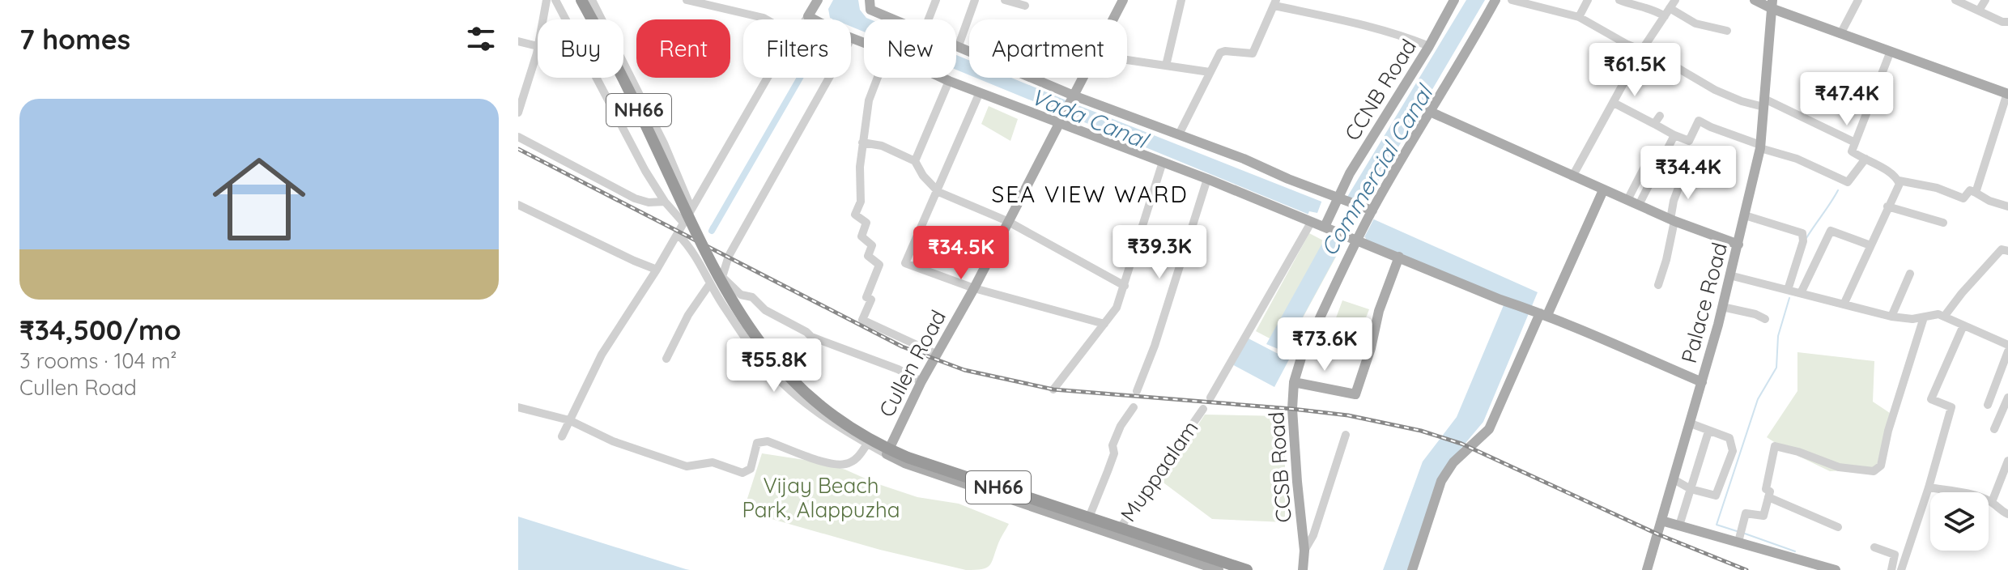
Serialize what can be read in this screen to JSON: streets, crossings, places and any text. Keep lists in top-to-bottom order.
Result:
{
  "streets": {
    "highway": ["NH66"],
    "main road": [
      "CCNB Road",
      "Palace Road",
      "Cullen Road",
      "CCSB Road"
    ],
    "street": ["Muppaalam"]
  },
  "districts": ["SEA VIEW WARD"],
  "water": ["Vada Canal", "Commercial Canal"],
  "parks": ["Vijay Beach Park, Alappuzha"],
  "page": {
    "heading": "7 homes",
    "chip": [
      "Buy",
      "Rent",
      "Filters",
      "New",
      "Apartment"
    ],
    "price": [
      "₹61.5K",
      "₹47.4K",
      "₹34.4K",
      "₹39.3K",
      "₹34.5K",
      "₹73.6K",
      "₹55.8K"
    ],
    "list": [
      {
        "name": "₹34,500/mo",
        "note": "3 rooms · 104 m² · Cullen Road"
      }
    ]
  }
}
